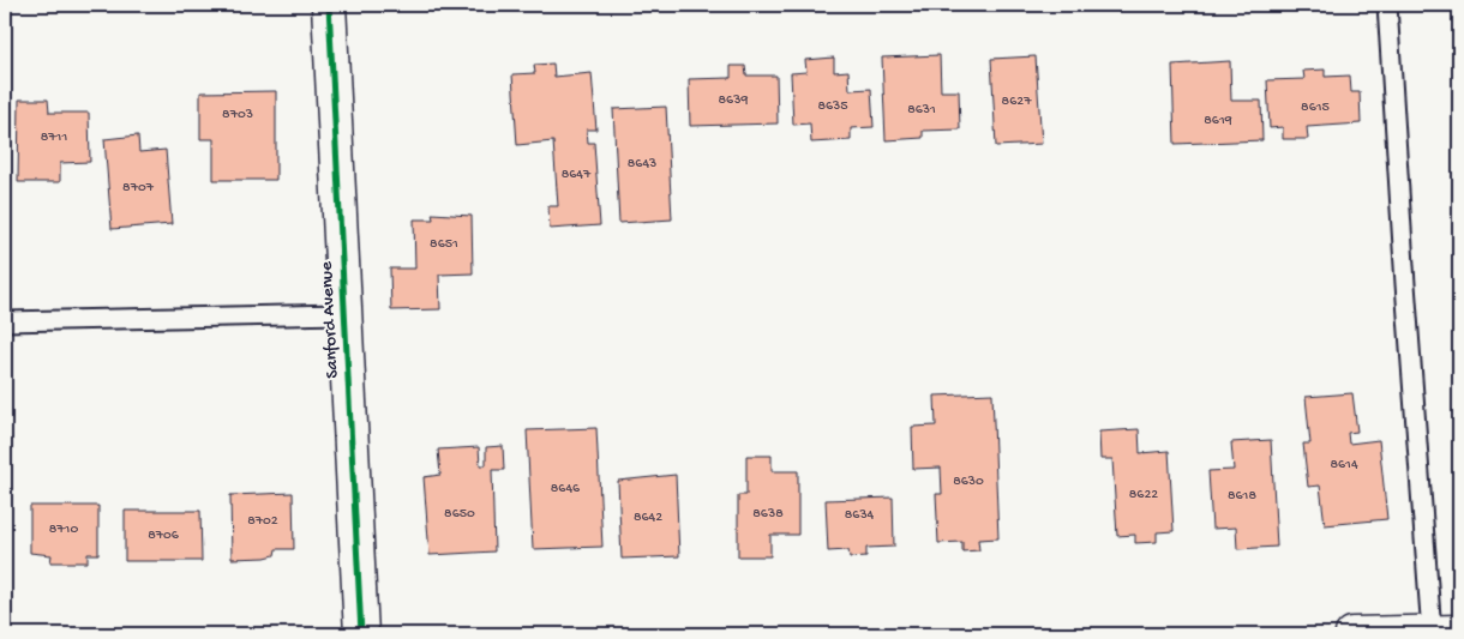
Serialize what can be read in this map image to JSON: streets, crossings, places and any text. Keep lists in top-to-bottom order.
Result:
{
  "streets": {
    "street": ["Sanford Avenue"]
  },
  "house_numbers": [
    "8639",
    "8627",
    "8635",
    "8615",
    "8631",
    "8703",
    "8619",
    "8711",
    "8643",
    "8647",
    "8707",
    "8651",
    "8614",
    "8630",
    "8646",
    "8622",
    "8618",
    "8650",
    "8638",
    "8634",
    "8642",
    "8702",
    "8710",
    "8706"
  ]
}
